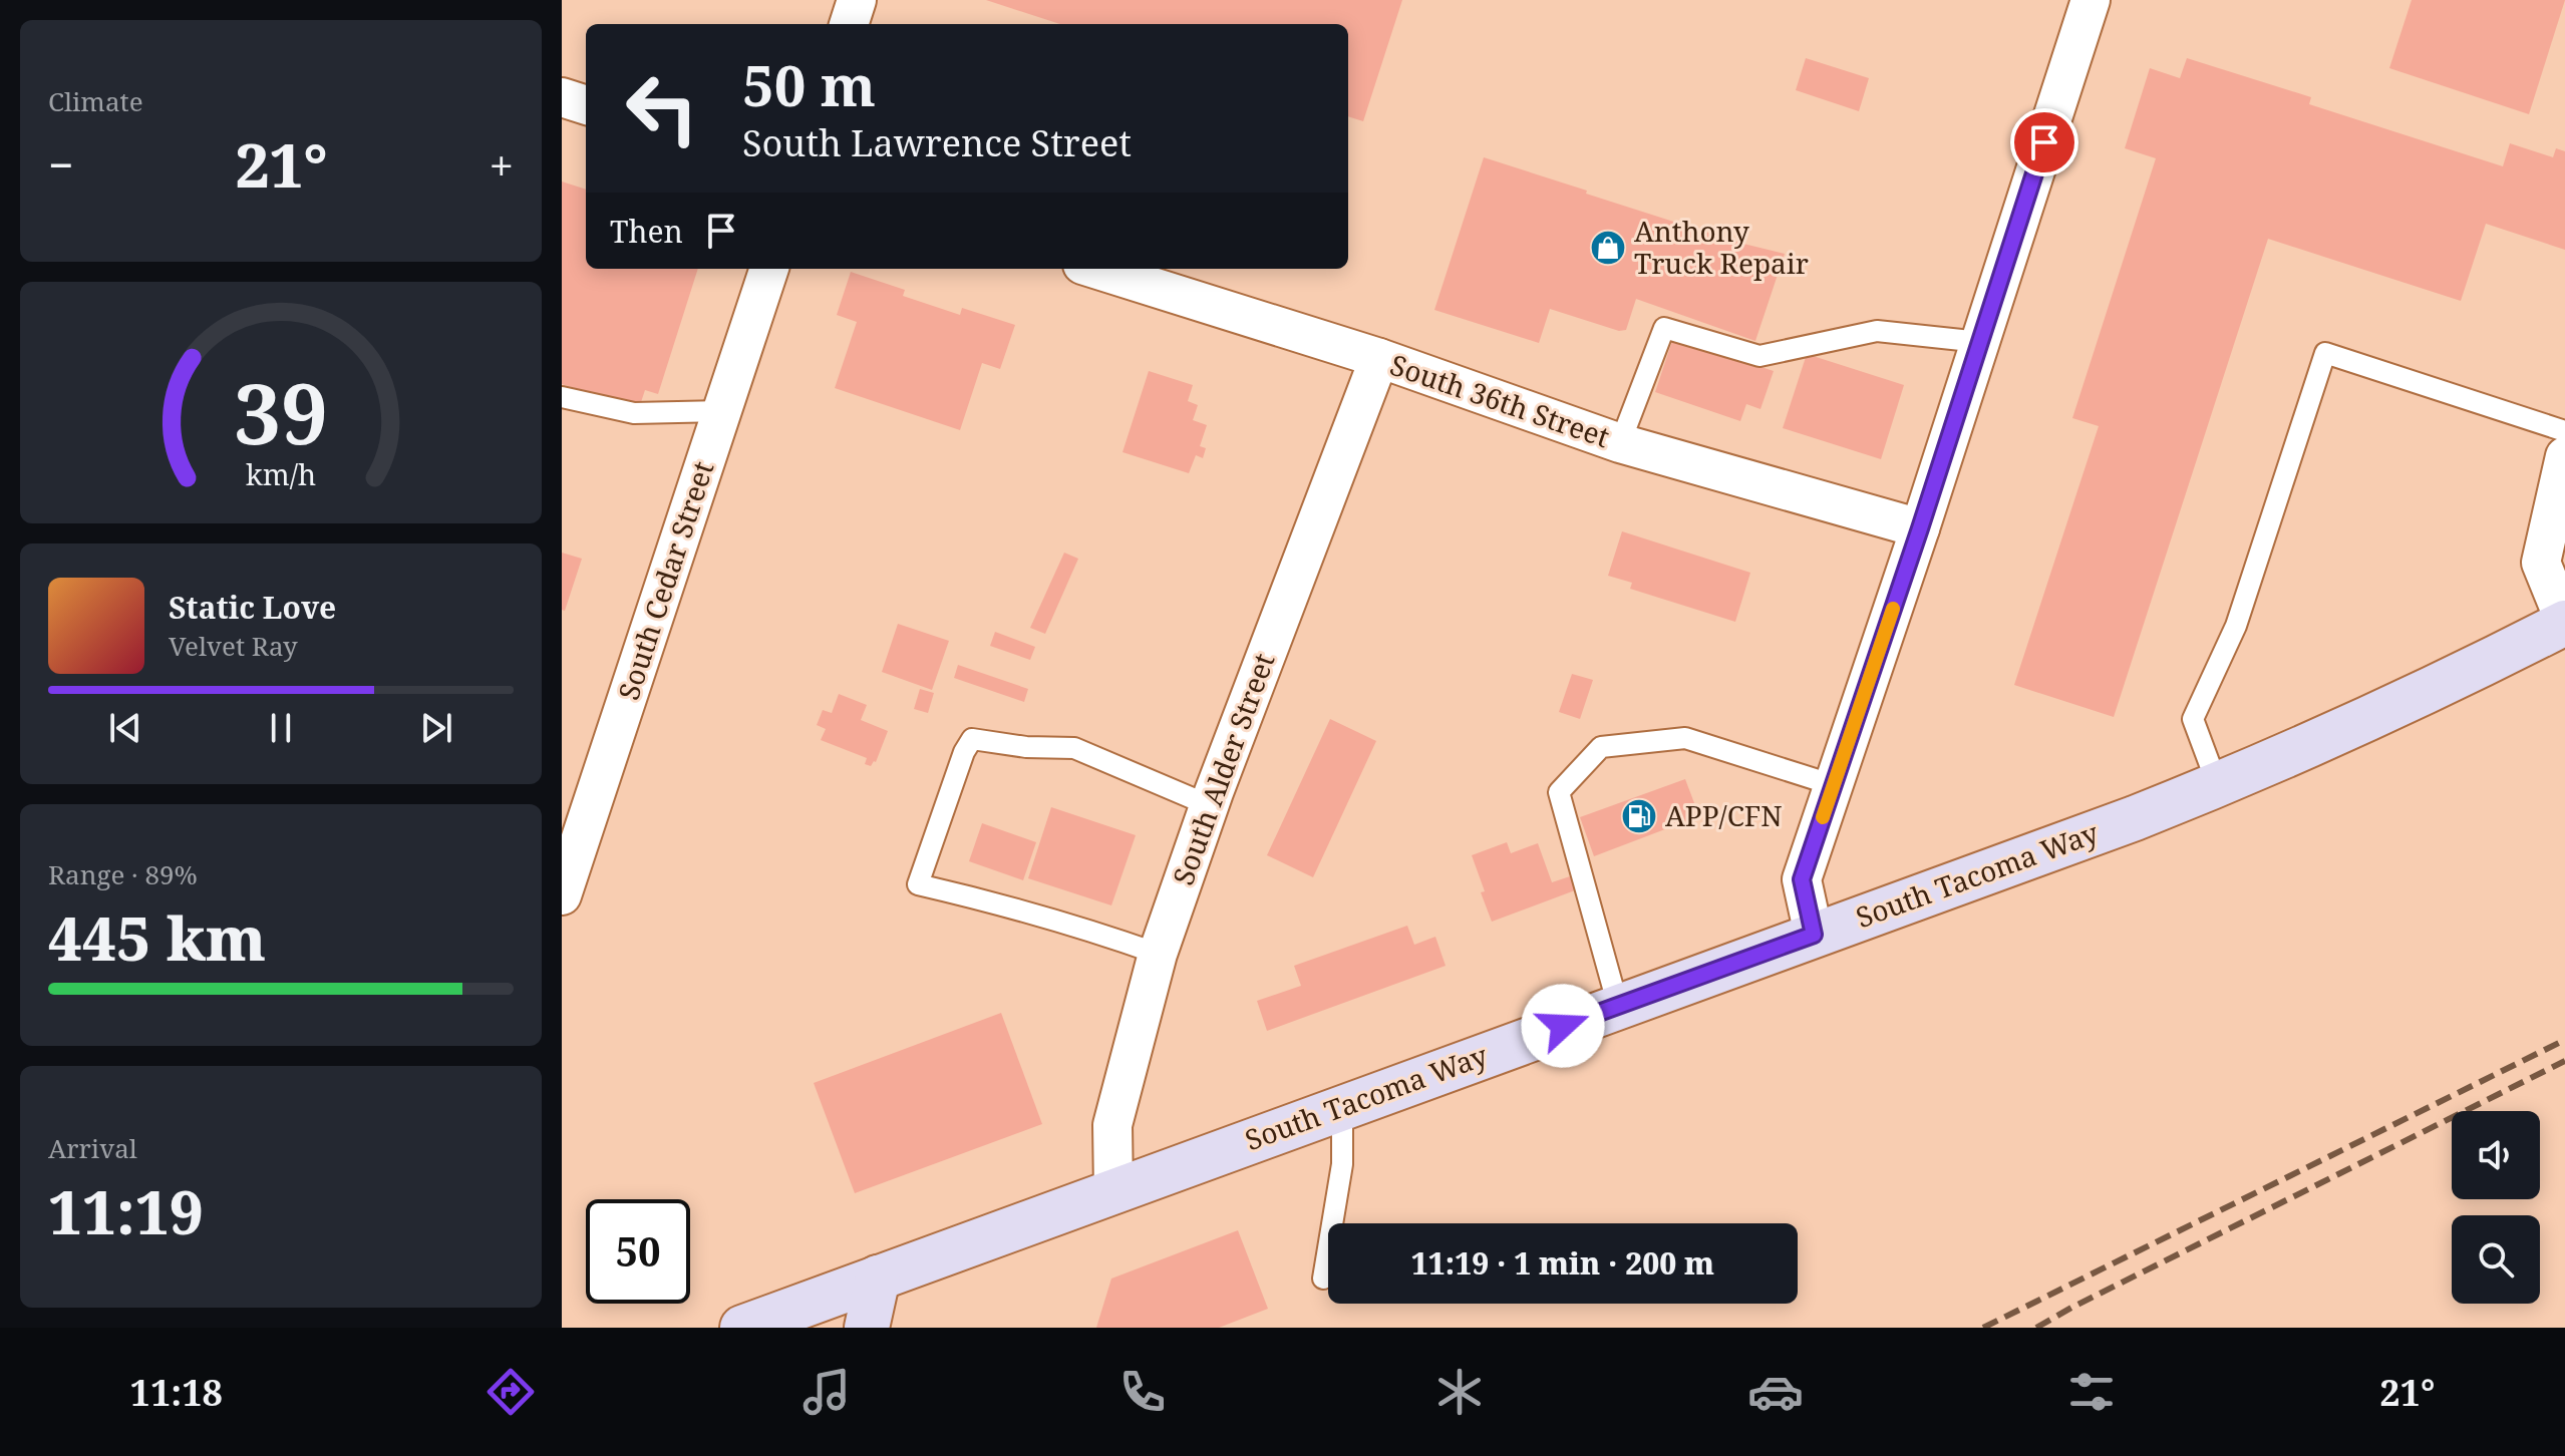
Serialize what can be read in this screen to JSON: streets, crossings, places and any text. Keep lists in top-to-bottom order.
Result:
{
  "streets": {
    "main road": ["South Tacoma Way"],
    "street": ["South 36th Street", "South Cedar Street", "South Alder Street"]
  },
  "crossings": [
    ["South 36th Street", "South Alder Street"],
    ["South Alder Street", "South Tacoma Way"]
  ],
  "places": {
    "shop": ["Anthony Truck Repair"],
    "fuel station": ["APP/CFN"]
  },
  "page": {
    "tile": [
      "Climate",
      ["Range · 89%", "445 km"],
      ["Arrival", "11:19"]
    ],
    "turn": ["50 m", "South Lawrence Street"],
    "heat": ["−", "21°", "+"],
    "then": "Then",
    "song": ["Static Love", "Velvet Ray"],
    "limit": "50",
    "trip": "11:19 · 1 min · 200 m",
    "tabs": ["11:18", "21°"],
    "gauge": ["39", "km/h"]
  }
}
